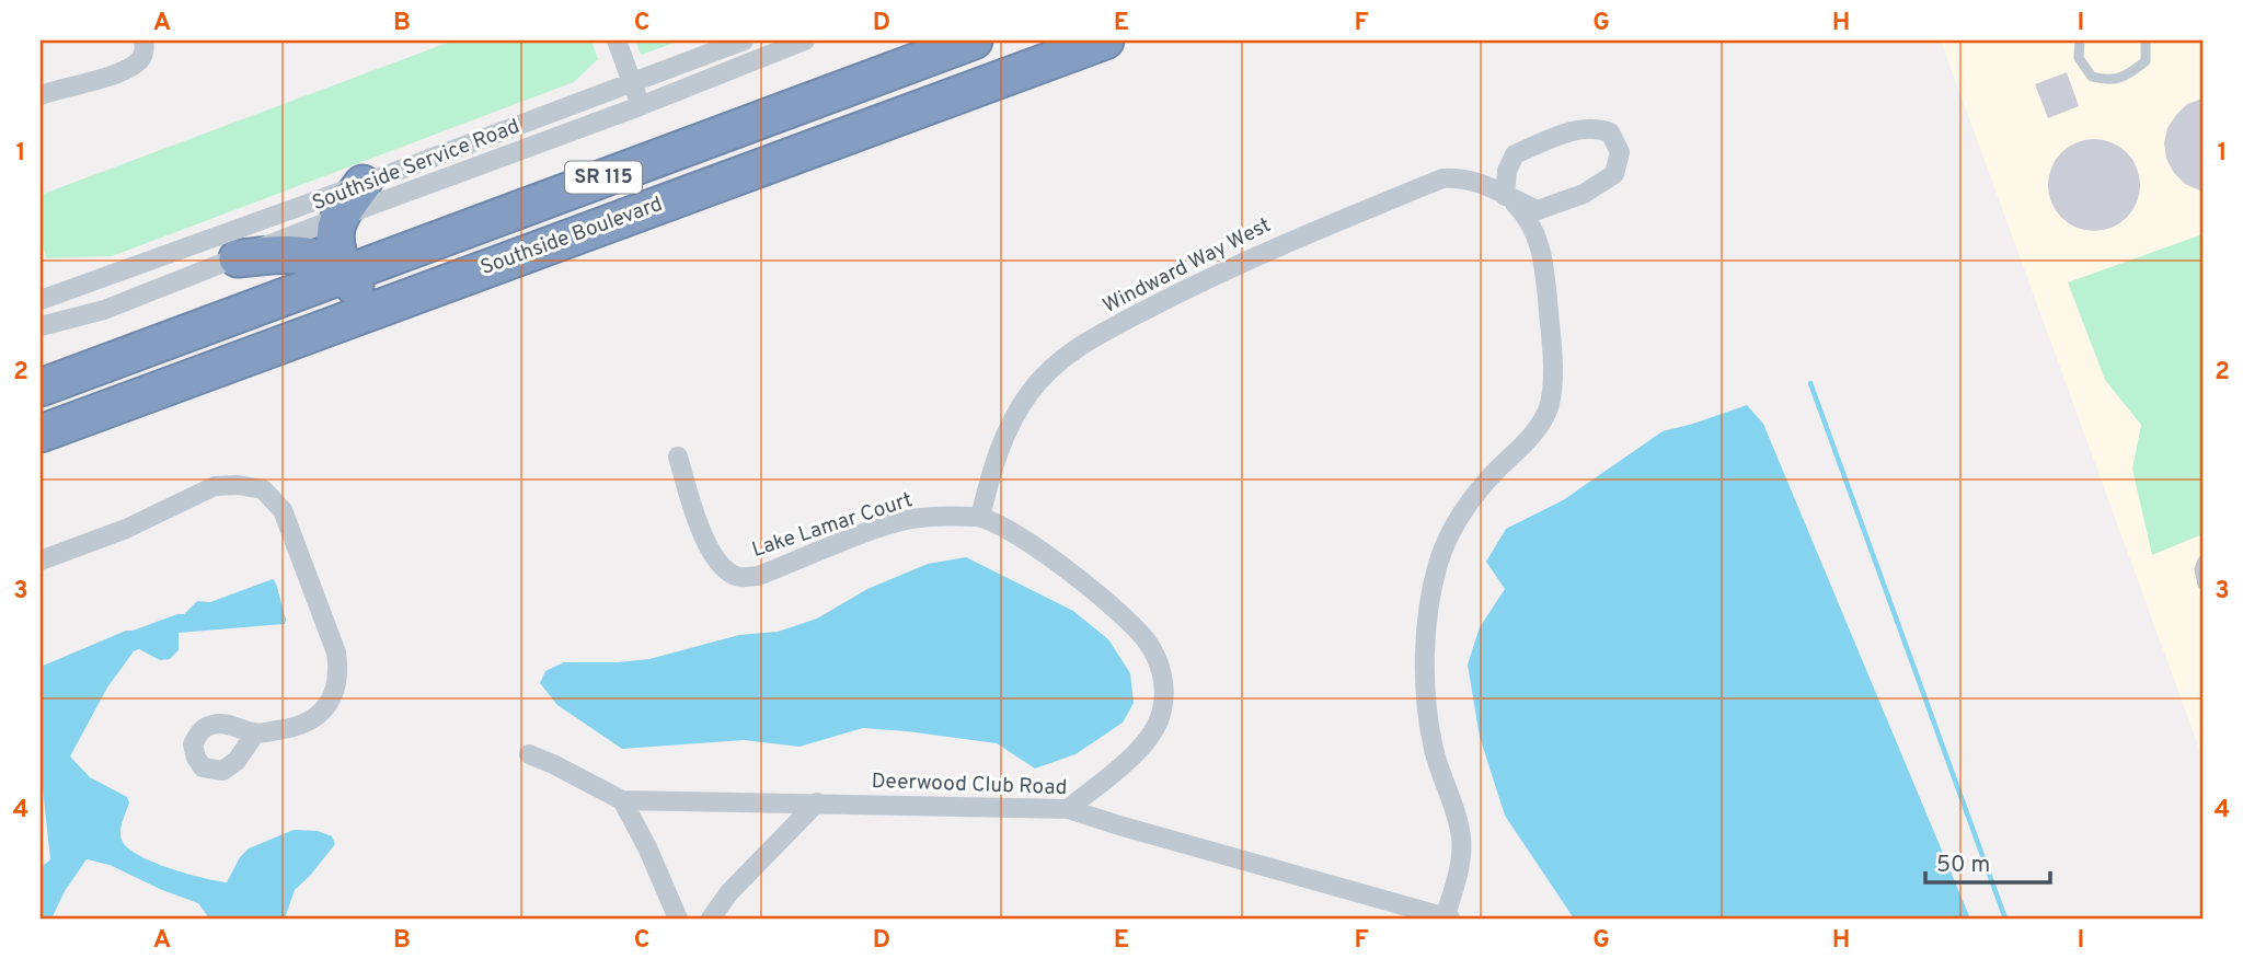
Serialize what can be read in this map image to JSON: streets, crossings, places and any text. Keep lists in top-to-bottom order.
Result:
{
  "streets": {
    "highway": ["SR 115", "Southside Boulevard"],
    "street": [
      "Southside Service Road",
      "Windward Way West",
      "Lake Lamar Court",
      "Deerwood Club Road"
    ]
  },
  "crossings": [
    ["Windward Way West", "Lake Lamar Court"],
    ["Lake Lamar Court", "Deerwood Club Road"]
  ],
  "scale_bar": "50 m",
  "grid": {
    "columns": [
      "A",
      "B",
      "C",
      "D",
      "E",
      "F",
      "G",
      "H",
      "I"
    ],
    "rows": [
      "1",
      "2",
      "3",
      "4"
    ]
  }
}
